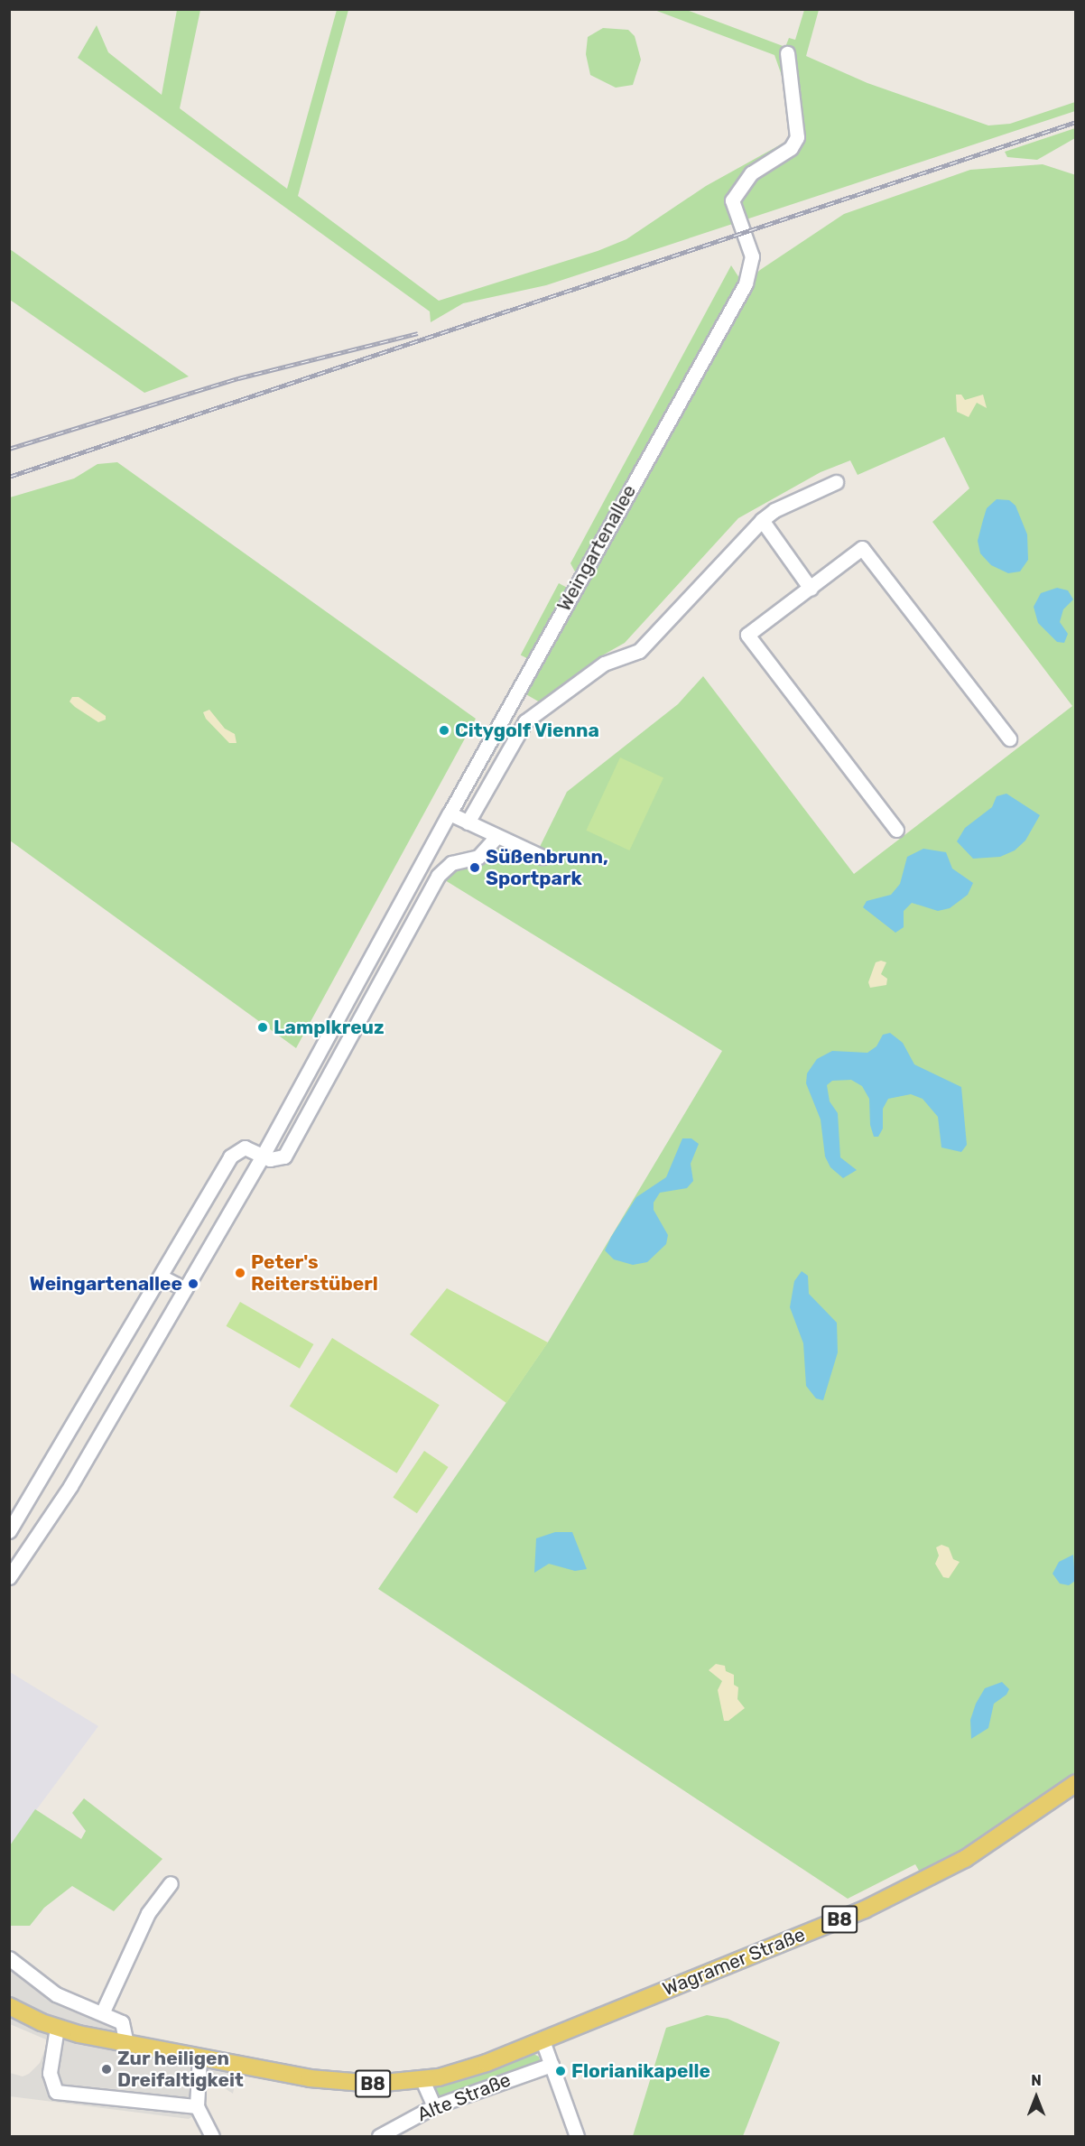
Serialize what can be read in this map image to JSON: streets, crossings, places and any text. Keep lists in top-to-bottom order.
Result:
{
  "streets": {
    "main road": ["B8", "Wagramer Straße"],
    "street": ["Weingartenallee", "Alte Straße"]
  },
  "crossings": [
    ["B8", "Wagramer Straße"]
  ],
  "places": [
    "Citygolf Vienna",
    "Süßenbrunn, Sportpark",
    "Lamplkreuz",
    "Peter's Reiterstüberl",
    "Weingartenallee",
    "Zur heiligen Dreifaltigkeit",
    "Florianikapelle"
  ],
  "north": "top"
}
